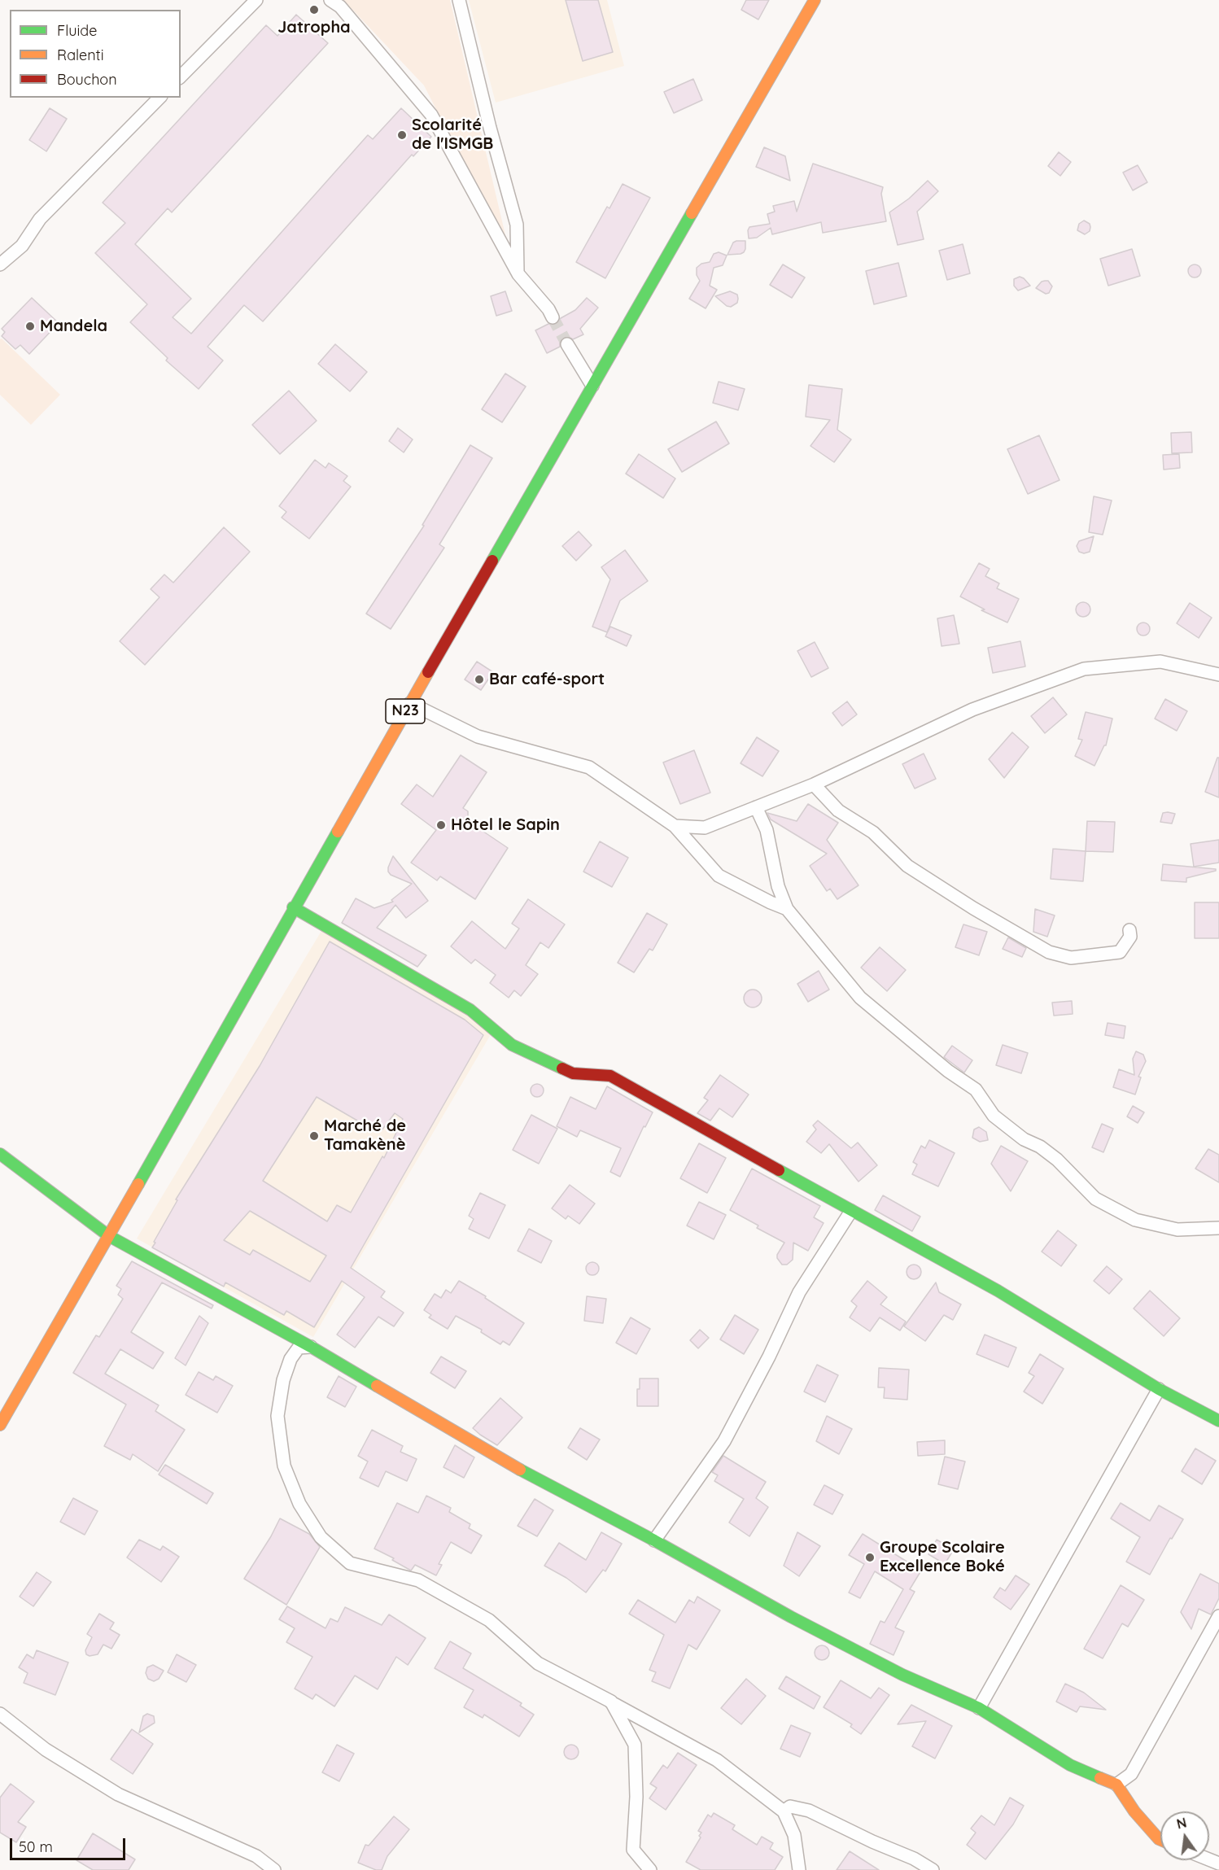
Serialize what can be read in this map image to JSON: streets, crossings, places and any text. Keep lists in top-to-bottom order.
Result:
{
  "streets": {
    "main road": ["N23"]
  },
  "places": [
    "Jatropha",
    "Scolarité de l'ISMGB",
    "Mandela",
    "Bar café-sport",
    "Hôtel le Sapin",
    "Marché de Tamakènè",
    "Groupe Scolaire Excellence Boké"
  ],
  "legend": ["Fluide", "Ralenti", "Bouchon"],
  "scale_bar": "50 m",
  "north": "top"
}
